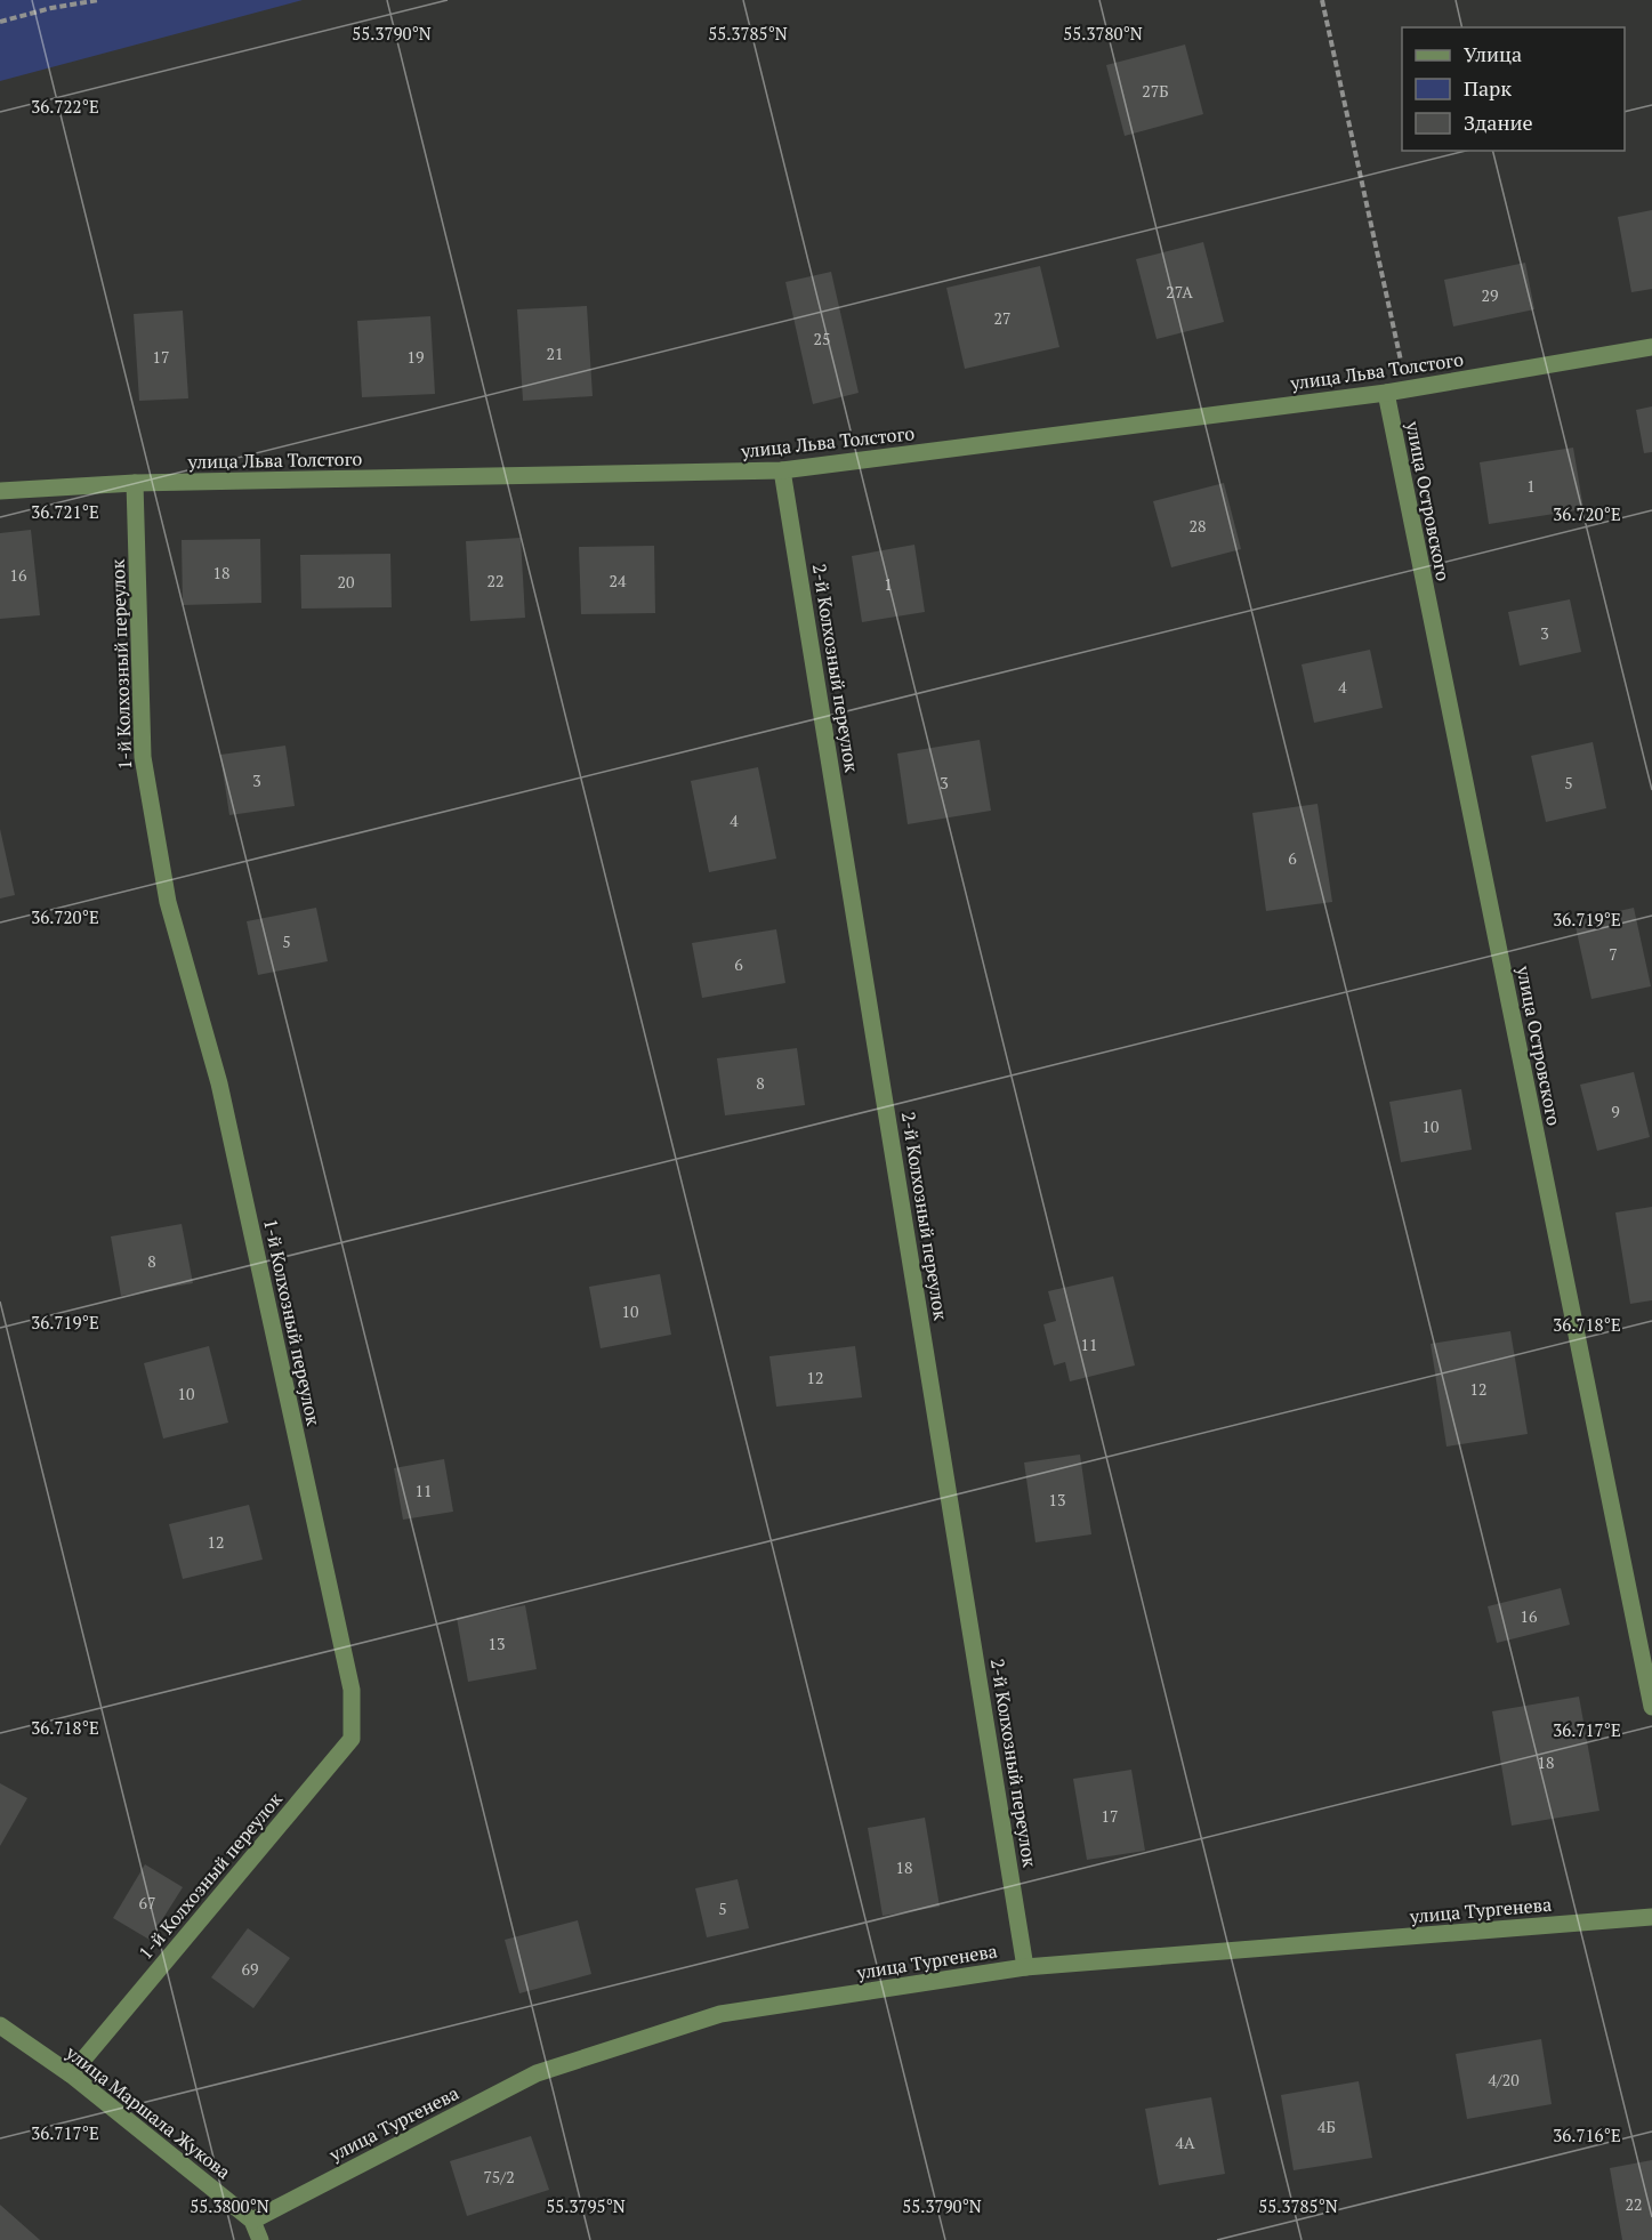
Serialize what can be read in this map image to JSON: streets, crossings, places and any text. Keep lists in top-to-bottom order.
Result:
{
  "streets": {
    "street": [
      "улица Льва Толстого",
      "улица Островского",
      "1-й Колхозный переулок",
      "2-й Колхозный переулок",
      "улица Тургенева",
      "улица Маршала Жукова"
    ]
  },
  "crossings": [
    ["улица Льва Толстого", "улица Островского"],
    ["улица Льва Толстого", "1-й Колхозный переулок"],
    ["улица Льва Толстого", "2-й Колхозный переулок"],
    ["1-й Колхозный переулок", "улица Маршала Жукова"],
    ["2-й Колхозный переулок", "улица Тургенева"],
    ["улица Тургенева", "улица Маршала Жукова"]
  ],
  "house_numbers": [
    "27Б",
    "27А",
    "29",
    "27",
    "25",
    "21",
    "17",
    "19",
    "1",
    "28",
    "18",
    "16",
    "22",
    "24",
    "20",
    "1",
    "3",
    "4",
    "3",
    "3",
    "5",
    "4",
    "6",
    "5",
    "7",
    "6",
    "8",
    "9",
    "10",
    "8",
    "10",
    "11",
    "12",
    "12",
    "10",
    "11",
    "13",
    "12",
    "16",
    "13",
    "18",
    "17",
    "18",
    "67",
    "5",
    "69",
    "4/20",
    "4Б",
    "4А",
    "75/2",
    "22"
  ],
  "legend": ["Улица", "Парк", "Здание"],
  "coordinates": [
    "55.3790°N",
    "55.3785°N",
    "55.3780°N",
    "36.722°E",
    "36.721°E",
    "36.720°E",
    "36.719°E",
    "36.718°E",
    "36.717°E",
    "36.716°E",
    "55.3800°N",
    "55.3795°N"
  ]
}
